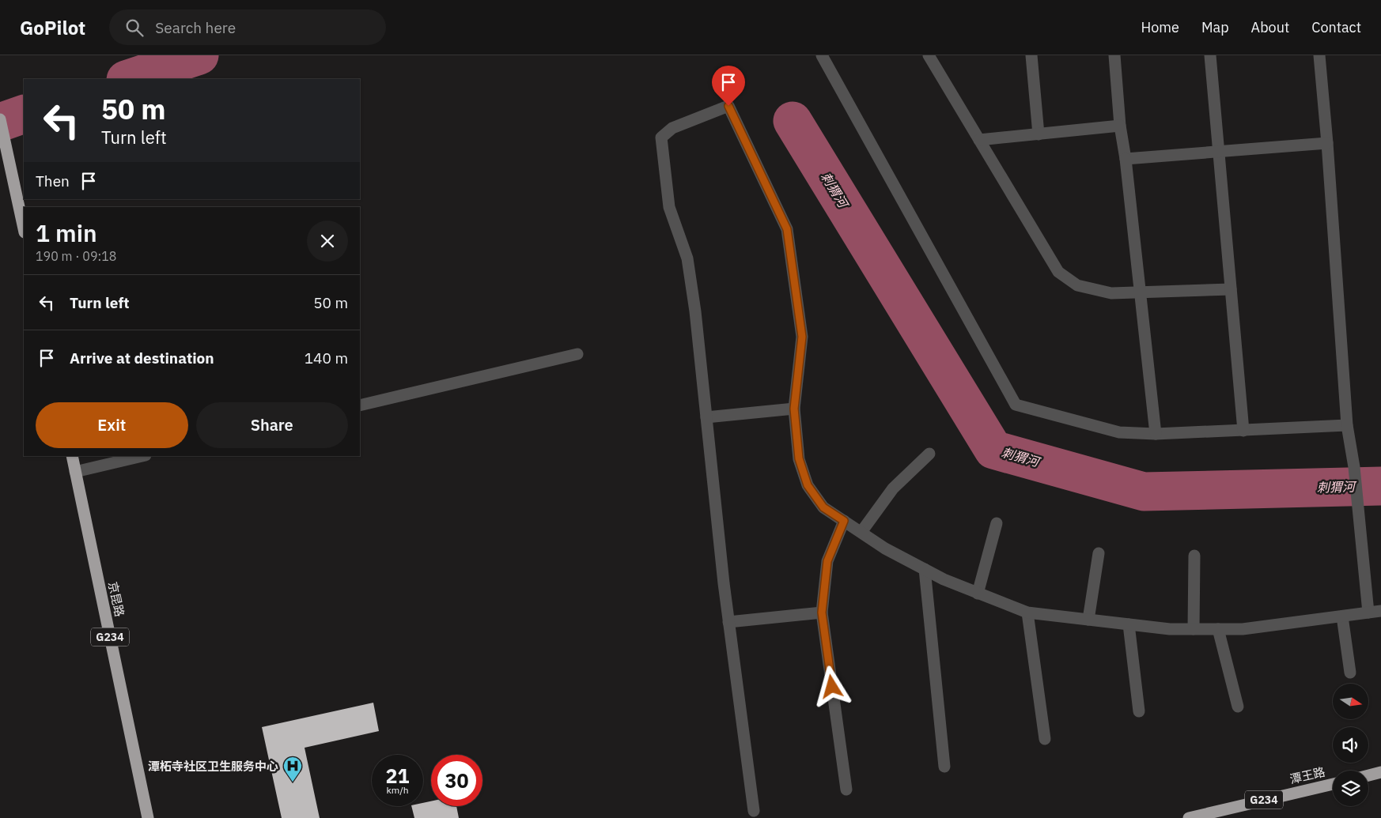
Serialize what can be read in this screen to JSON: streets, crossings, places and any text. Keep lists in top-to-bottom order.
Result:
{
  "streets": {
    "highway": ["京昆路", "G234", "潭王路"]
  },
  "water": ["刺猬河"],
  "places": {
    "hospital": ["潭柘寺社区卫生服务中心"]
  },
  "north": "right",
  "page": {
    "header": "GoPilot",
    "search": "Search here",
    "nav": [
      "Home",
      "Map",
      "About",
      "Contact"
    ],
    "turn": ["50 m", "Turn left"],
    "then": "Then",
    "heading": ["1 min", "190 m · 09:18"],
    "list": [
      {
        "name": "Turn left",
        "value": "50 m"
      },
      {
        "name": "Arrive at destination",
        "value": "140 m"
      }
    ],
    "buttons": ["Exit", "Share"],
    "speed": "21 km/h",
    "limit": "30"
  }
}
